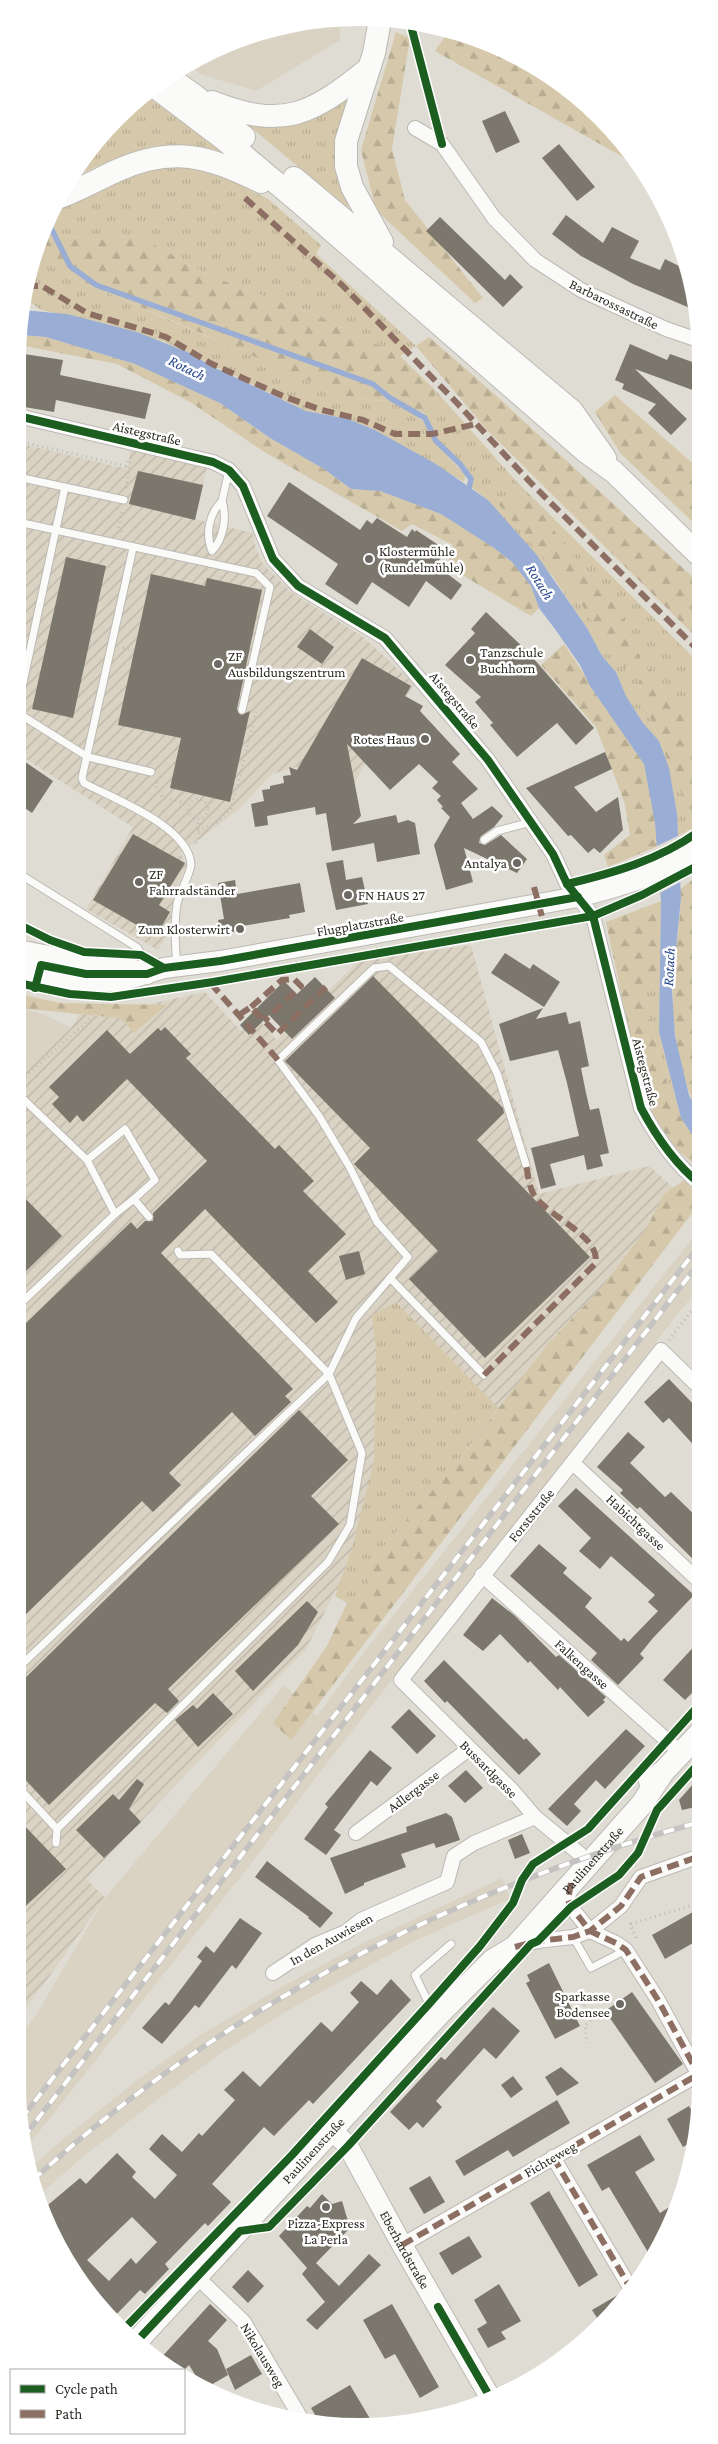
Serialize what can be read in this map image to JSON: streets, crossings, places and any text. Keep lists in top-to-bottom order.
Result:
{
  "streets": {
    "main road": ["Paulinenstraße"],
    "street": [
      "Barbarossastraße",
      "Aistegstraße",
      "Flugplatzstraße",
      "Forststraße",
      "Habichtgasse",
      "Falkengasse",
      "Bussardgasse",
      "Adlergasse",
      "In den Auwiesen",
      "Fichteweg",
      "Eberhardstraße",
      "Nikolausweg"
    ]
  },
  "crossings": [
    ["Aistegstraße", "Flugplatzstraße"],
    ["Forststraße", "Habichtgasse"],
    ["Forststraße", "Falkengasse"],
    ["Forststraße", "Bussardgasse"],
    ["Falkengasse", "Paulinenstraße"],
    ["Bussardgasse", "Adlergasse"],
    ["Bussardgasse", "Paulinenstraße"],
    ["Bussardgasse", "In den Auwiesen"],
    ["Paulinenstraße", "Eberhardstraße"],
    ["Paulinenstraße", "Nikolausweg"],
    ["Fichteweg", "Eberhardstraße"]
  ],
  "water": ["Rotach"],
  "places": [
    "Klostermühle (Rundelmühle)",
    "Tanzschule Buchhorn",
    "ZF Ausbildungszentrum",
    "Rotes Haus",
    "Antalya",
    "ZF Fahrradständer",
    "FN HAUS 27",
    "Zum Klosterwirt",
    "Sparkasse Bodensee",
    "Pizza-Express La Perla"
  ],
  "legend": ["Cycle path", "Path"]
}
